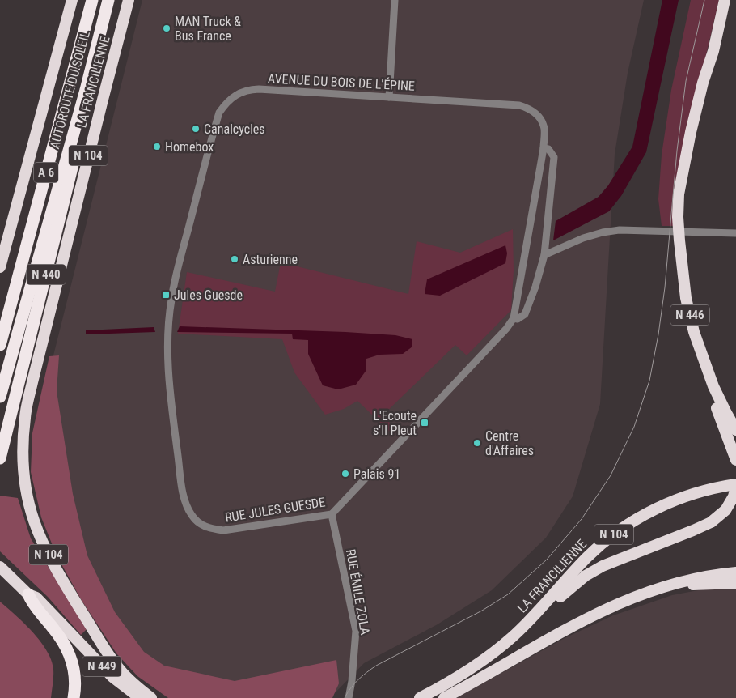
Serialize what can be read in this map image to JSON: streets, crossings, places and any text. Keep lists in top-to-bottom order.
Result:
{
  "streets": {
    "highway": [
      "LA FRANCILIENNE",
      "AUTOROUTE DU SOLEIL",
      "N 104",
      "A 6",
      "N 440",
      "N 446",
      "N 449"
    ],
    "street": ["AVENUE DU BOIS DE L'ÉPINE", "RUE JULES GUESDE", "RUE ÉMILE ZOLA"]
  },
  "crossings": [
    ["AVENUE DU BOIS DE L'ÉPINE", "RUE JULES GUESDE"],
    ["AUTOROUTE DU SOLEIL", "N 440"],
    ["RUE JULES GUESDE", "RUE ÉMILE ZOLA"]
  ],
  "places": {
    "other": [
      "MAN Truck & Bus France",
      "Canalcycles",
      "Homebox",
      "Asturienne",
      "Centre d'Affaires",
      "Palais 91"
    ],
    "transit": ["Jules Guesde", "L'Ecoute s'Il Pleut"]
  }
}
